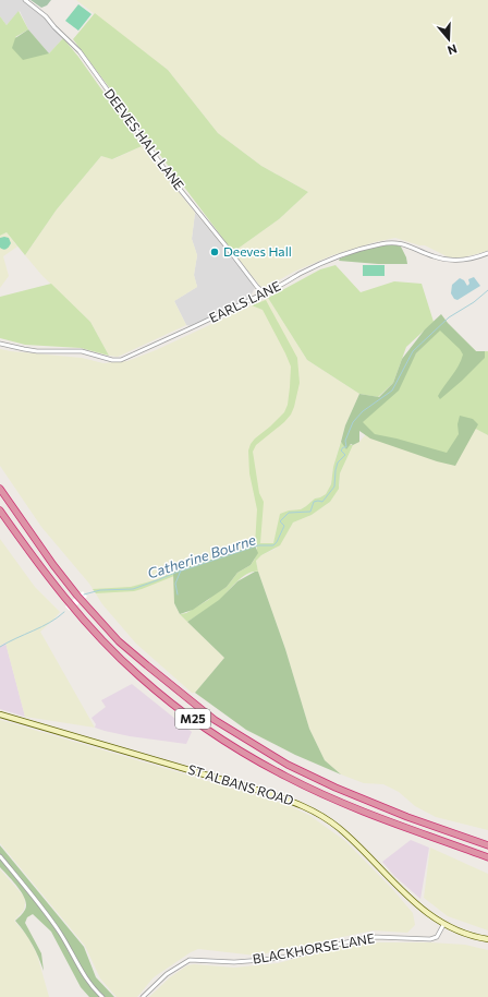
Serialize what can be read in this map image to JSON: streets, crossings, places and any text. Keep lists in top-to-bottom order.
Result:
{
  "streets": {
    "highway": ["M25"],
    "main road": ["ST ALBANS ROAD"],
    "street": ["DEEVES HALL LANE", "EARLS LANE", "BLACKHORSE LANE"]
  },
  "crossings": [
    ["DEEVES HALL LANE", "EARLS LANE"],
    ["ST ALBANS ROAD", "BLACKHORSE LANE"]
  ],
  "water": ["Catherine Bourne"],
  "places": ["Deeves Hall"],
  "north": "bottom"
}
